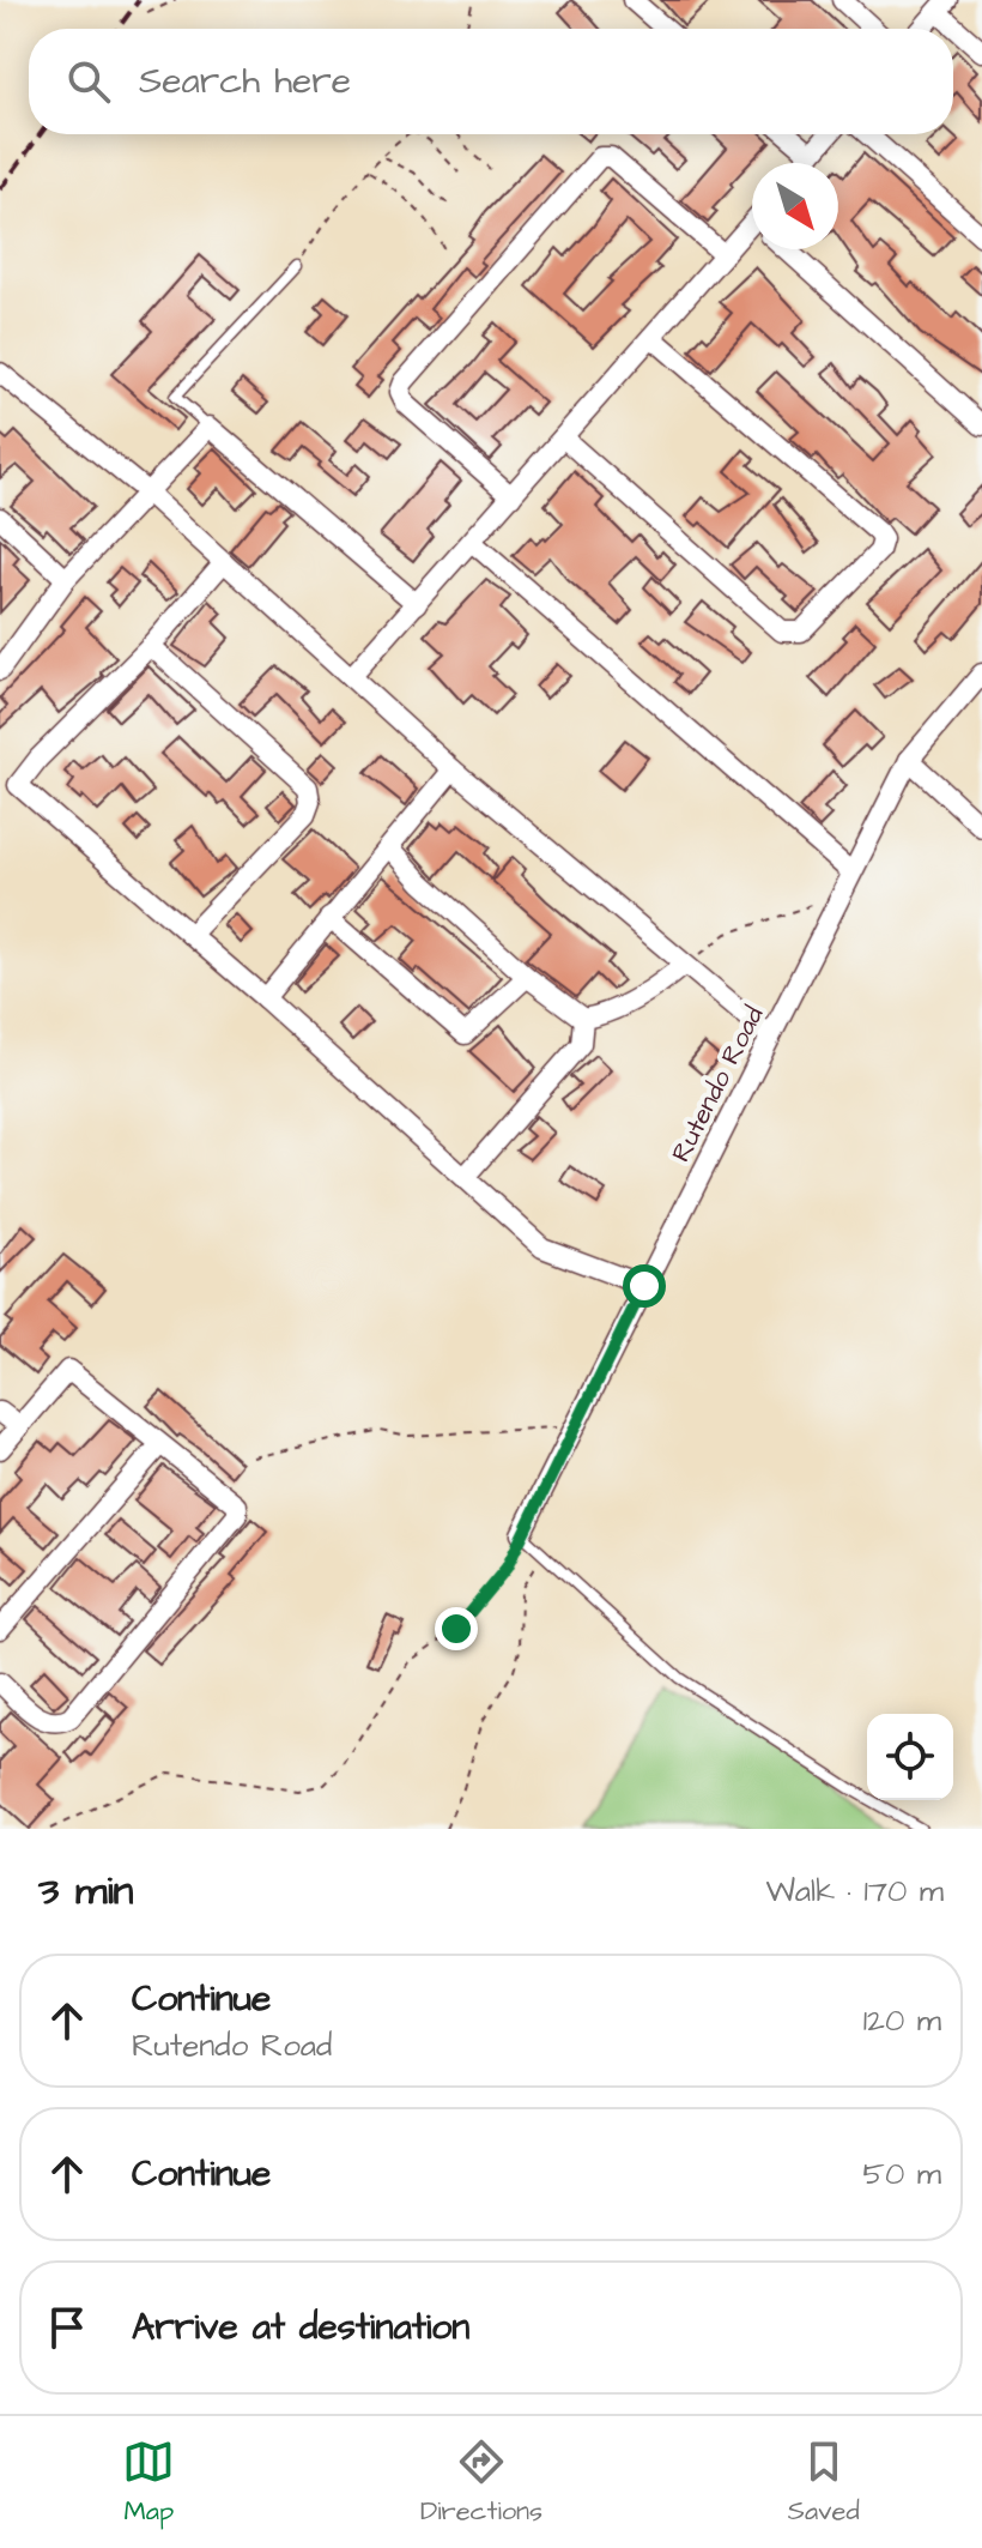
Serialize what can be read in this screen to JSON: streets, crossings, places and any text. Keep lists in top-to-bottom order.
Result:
{
  "streets": {
    "street": ["Rutendo Road"]
  },
  "north": "bottom right",
  "page": {
    "search": "Search here",
    "heading": ["3 min", "Walk · 170 m"],
    "list": [
      ["Continue", "Rutendo Road", "120 m"],
      ["Continue", "50 m"],
      "Arrive at destination"
    ],
    "nav": ["Map", "Directions", "Saved"]
  }
}
